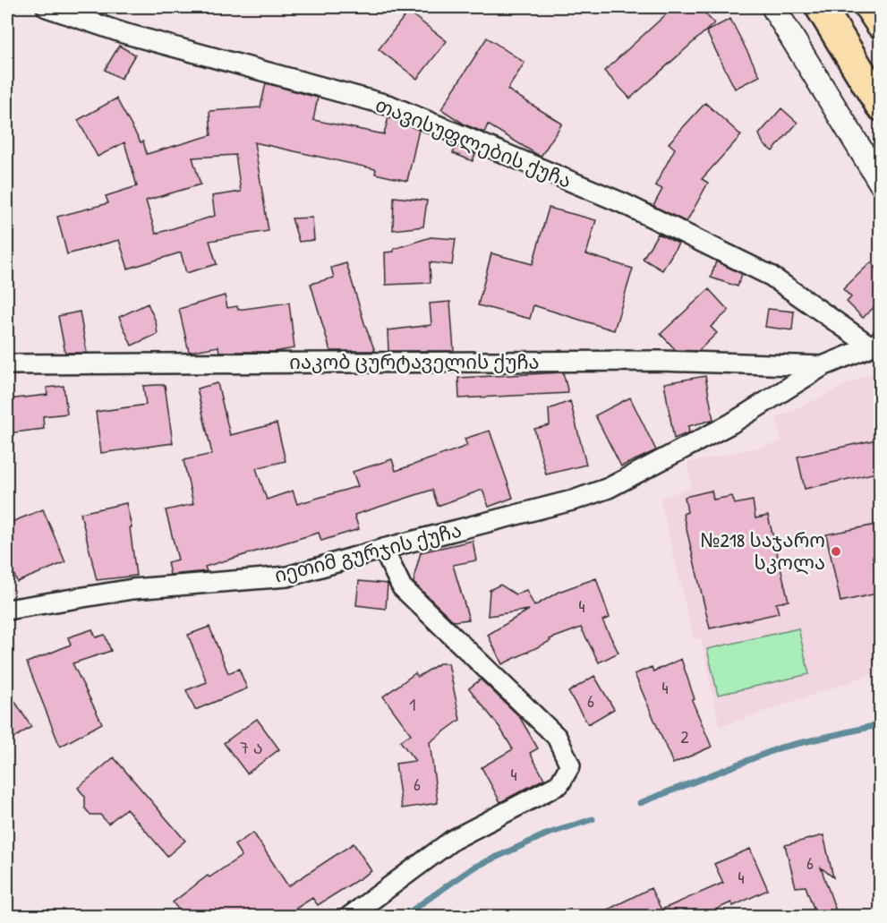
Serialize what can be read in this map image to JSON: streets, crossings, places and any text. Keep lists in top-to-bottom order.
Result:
{
  "streets": {
    "street": ["თავისუფლების ქუჩა", "იაკობ ცურტაველის ქუჩა", "იეთიმ გურჯის ქუჩა"]
  },
  "crossings": [
    ["თავისუფლების ქუჩა", "იეთიმ გურჯის ქუჩა"],
    ["იაკობ ცურტაველის ქუჩა", "იეთიმ გურჯის ქუჩა"]
  ],
  "places": ["№218 საჯარო სკოლა"],
  "house_numbers": [
    "4",
    "4",
    "6",
    "1",
    "2",
    "7 ა",
    "4",
    "6",
    "6",
    "4"
  ]
}
